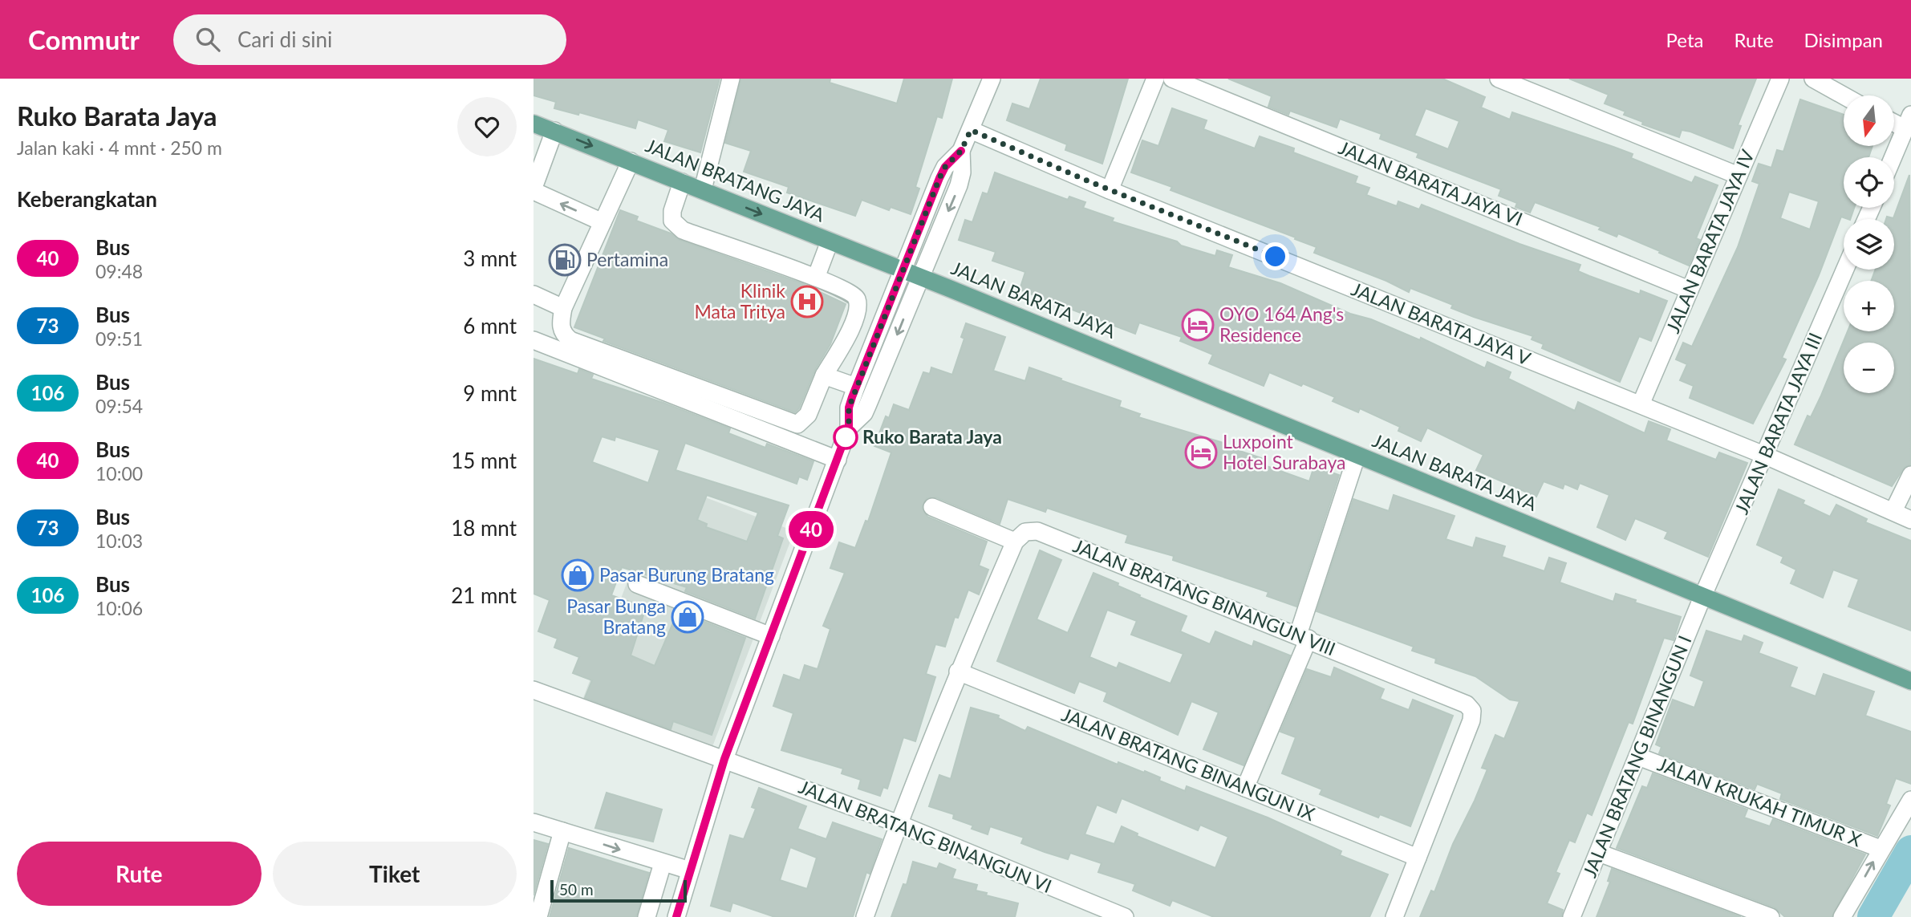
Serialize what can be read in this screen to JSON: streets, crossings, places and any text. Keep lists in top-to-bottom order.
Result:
{
  "streets": {
    "main road": ["JALAN BRATANG JAYA", "JALAN BARATA JAYA"],
    "street": [
      "JALAN BARATA JAYA VI",
      "JALAN BARATA JAYA IV",
      "JALAN BARATA JAYA V",
      "JALAN BARATA JAYA III",
      "JALAN BRATANG BINANGUN VIII",
      "JALAN BRATANG BINANGUN I",
      "JALAN BRATANG BINANGUN IX",
      "JALAN KRUKAH TIMUR X",
      "JALAN BRATANG BINANGUN VI"
    ]
  },
  "crossings": [
    ["JALAN BRATANG JAYA", "JALAN BARATA JAYA"],
    ["JALAN BARATA JAYA VI", "JALAN BARATA JAYA IV"],
    ["JALAN BARATA JAYA IV", "JALAN BARATA JAYA V"],
    ["JALAN BARATA JAYA", "JALAN BARATA JAYA III"],
    ["JALAN BARATA JAYA", "JALAN BRATANG BINANGUN I"],
    ["JALAN BARATA JAYA V", "JALAN BARATA JAYA III"],
    ["JALAN BARATA JAYA III", "JALAN BRATANG BINANGUN I"],
    ["JALAN BRATANG BINANGUN VIII", "JALAN BRATANG BINANGUN IX"],
    ["JALAN BRATANG BINANGUN I", "JALAN KRUKAH TIMUR X"]
  ],
  "one_way": ["JALAN BRATANG JAYA"],
  "places": {
    "fuel station": ["Pertamina"],
    "hospital": ["Klinik Mata Tritya"],
    "hotel": ["OYO 164 Ang's Residence", "Luxpoint Hotel Surabaya"],
    "other": ["Ruko Barata Jaya"],
    "shop": ["Pasar Burung Bratang", "Pasar Bunga Bratang"]
  },
  "lines": ["bus line 40"],
  "scale_bar": "50 m",
  "north": "bottom",
  "page": {
    "header": "Commutr",
    "search": "Cari di sini",
    "nav": ["Peta", "Rute", "Disimpan"],
    "heading": [
      ["Ruko Barata Jaya", "Jalan kaki · 4 mnt · 250 m"],
      "Keberangkatan"
    ],
    "on_map": "40",
    "map_buttons": ["+", "−"],
    "list": [
      {
        "mark": "40",
        "name": "Bus",
        "note": "09:48",
        "value": "3 mnt"
      },
      {
        "mark": "73",
        "name": "Bus",
        "note": "09:51",
        "value": "6 mnt"
      },
      {
        "mark": "106",
        "name": "Bus",
        "note": "09:54",
        "value": "9 mnt"
      },
      {
        "mark": "40",
        "name": "Bus",
        "note": "10:00",
        "value": "15 mnt"
      },
      {
        "mark": "73",
        "name": "Bus",
        "note": "10:03",
        "value": "18 mnt"
      },
      {
        "mark": "106",
        "name": "Bus",
        "note": "10:06",
        "value": "21 mnt"
      }
    ],
    "buttons": ["Rute", "Tiket"],
    "scale": "50 m"
  }
}
